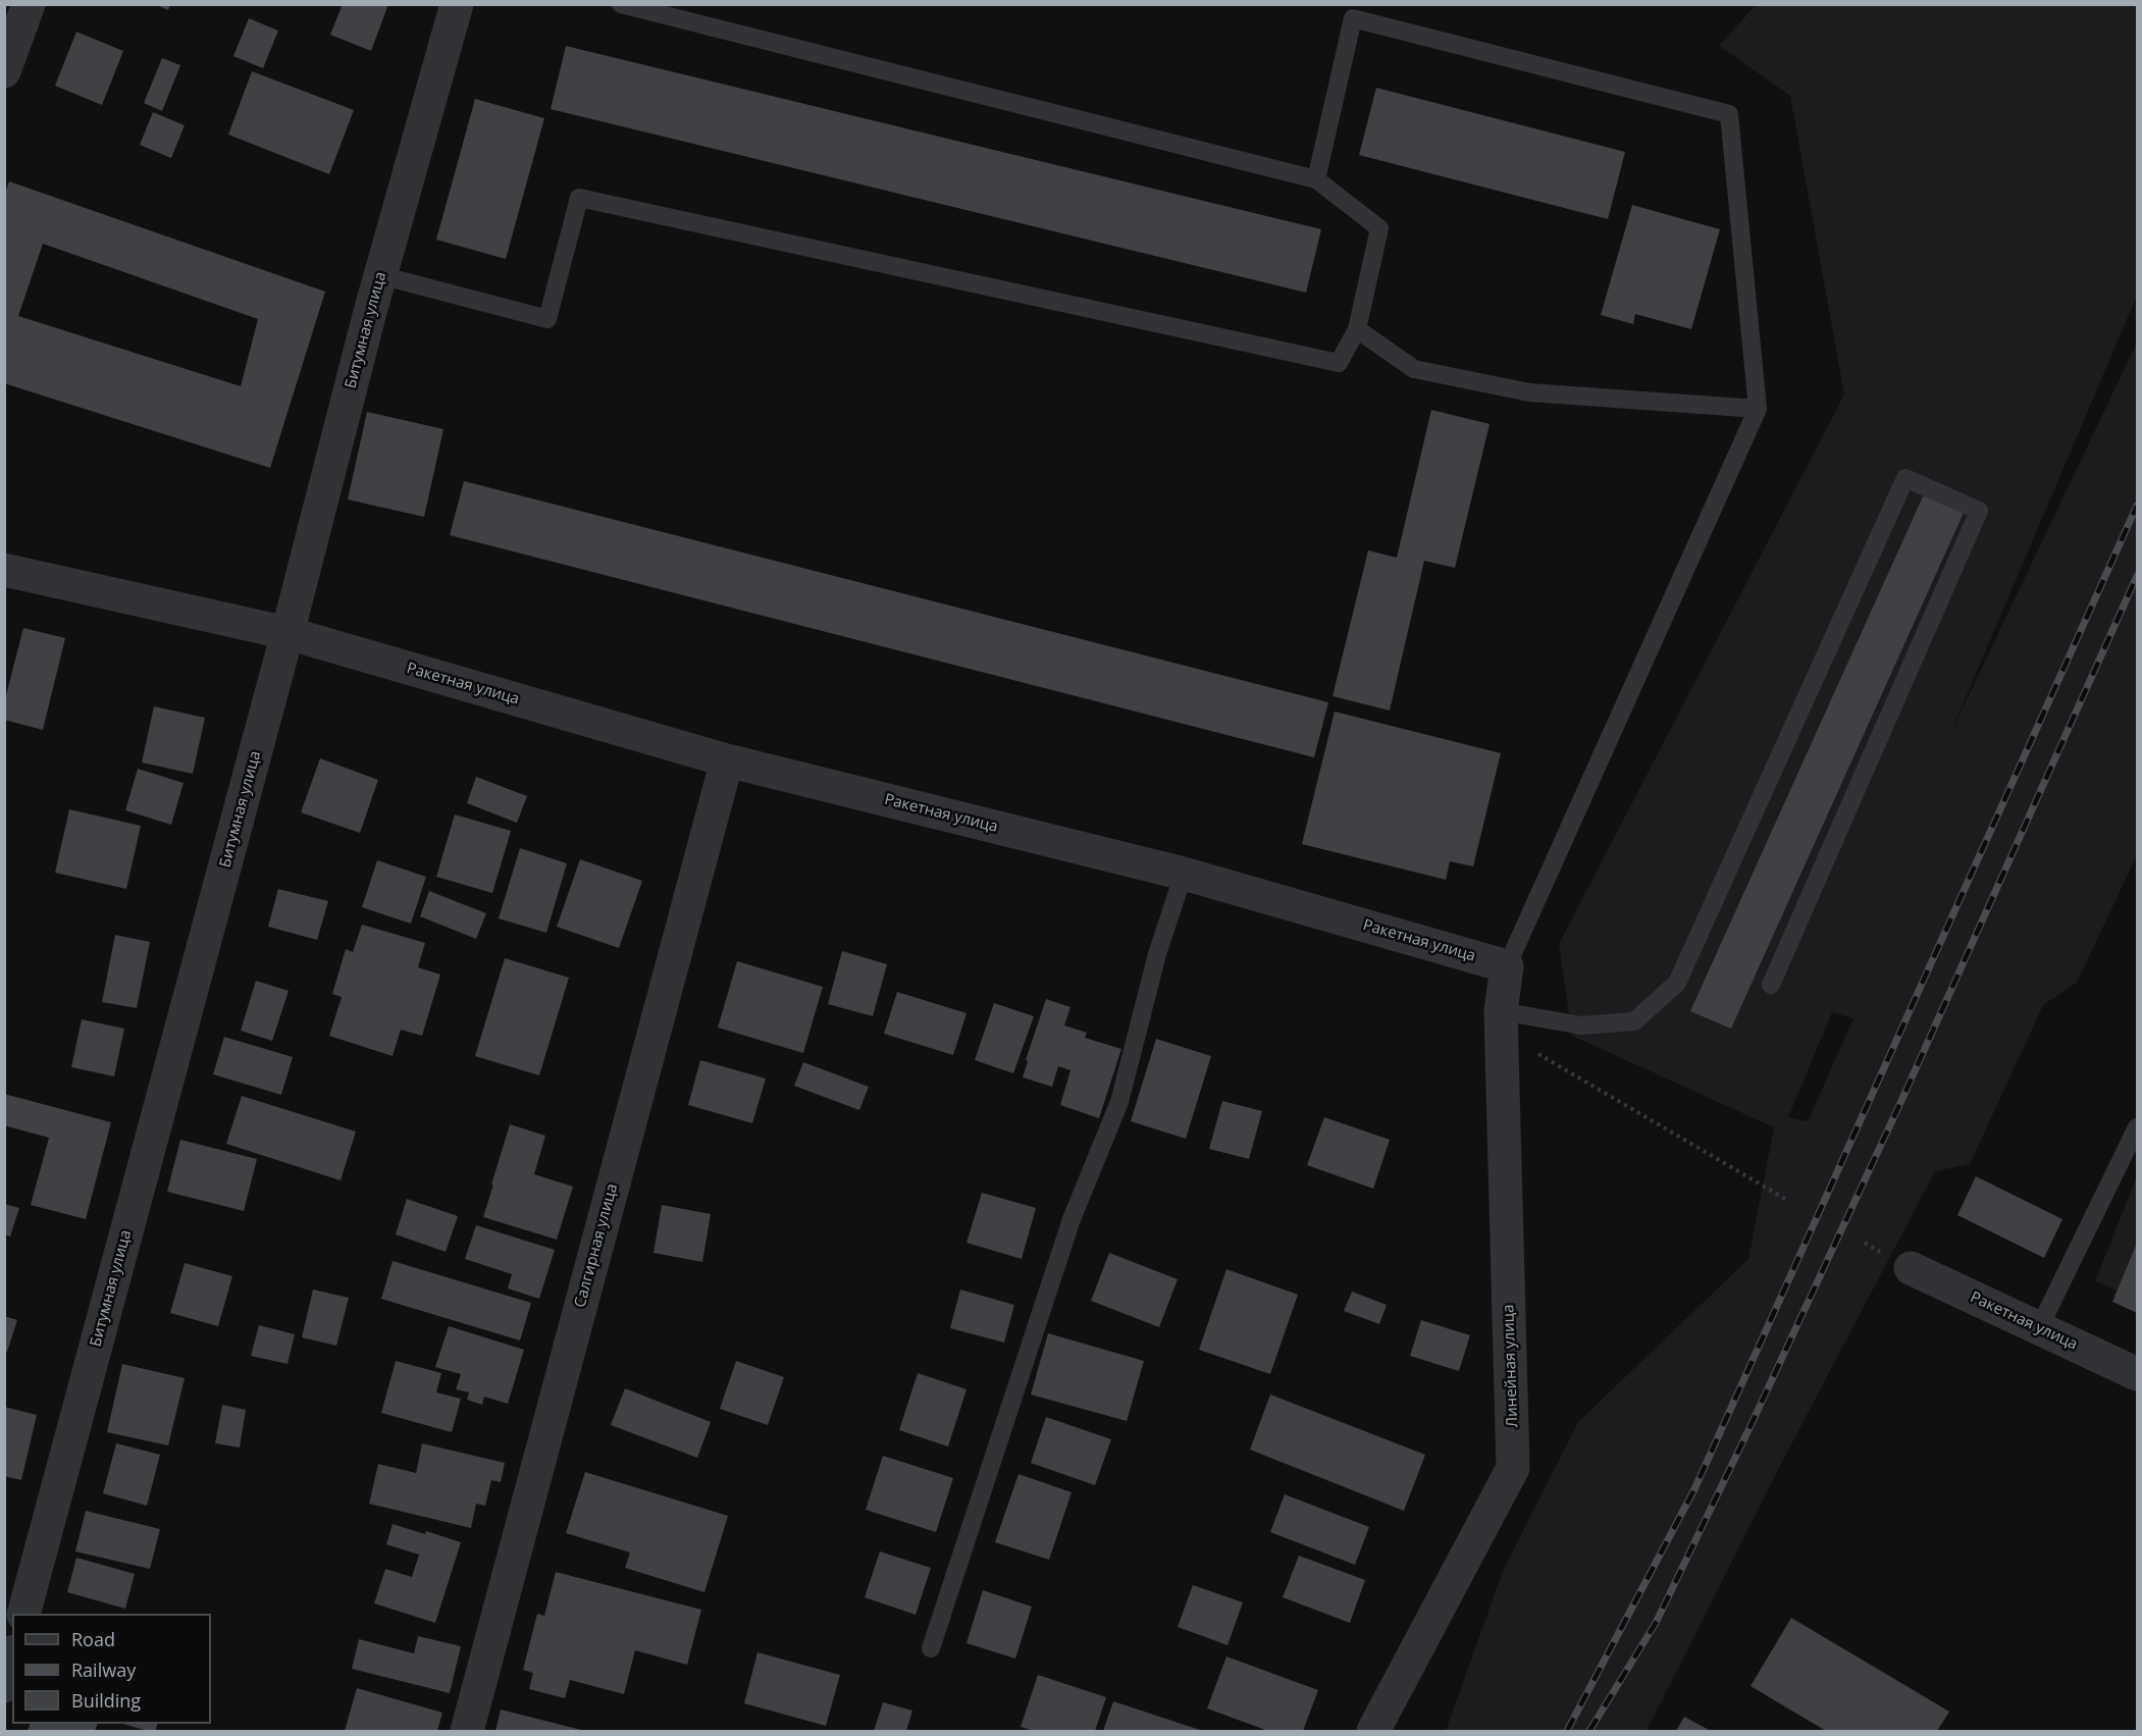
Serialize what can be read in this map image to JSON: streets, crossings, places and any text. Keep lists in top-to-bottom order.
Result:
{
  "streets": {
    "street": [
      "Битумная улица",
      "Ракетная улица",
      "Салгирная улица",
      "Линейная улица"
    ]
  },
  "crossings": [
    ["Битумная улица", "Ракетная улица"],
    ["Ракетная улица", "Салгирная улица"],
    ["Ракетная улица", "Линейная улица"]
  ],
  "legend": ["Road", "Railway", "Building"]
}
